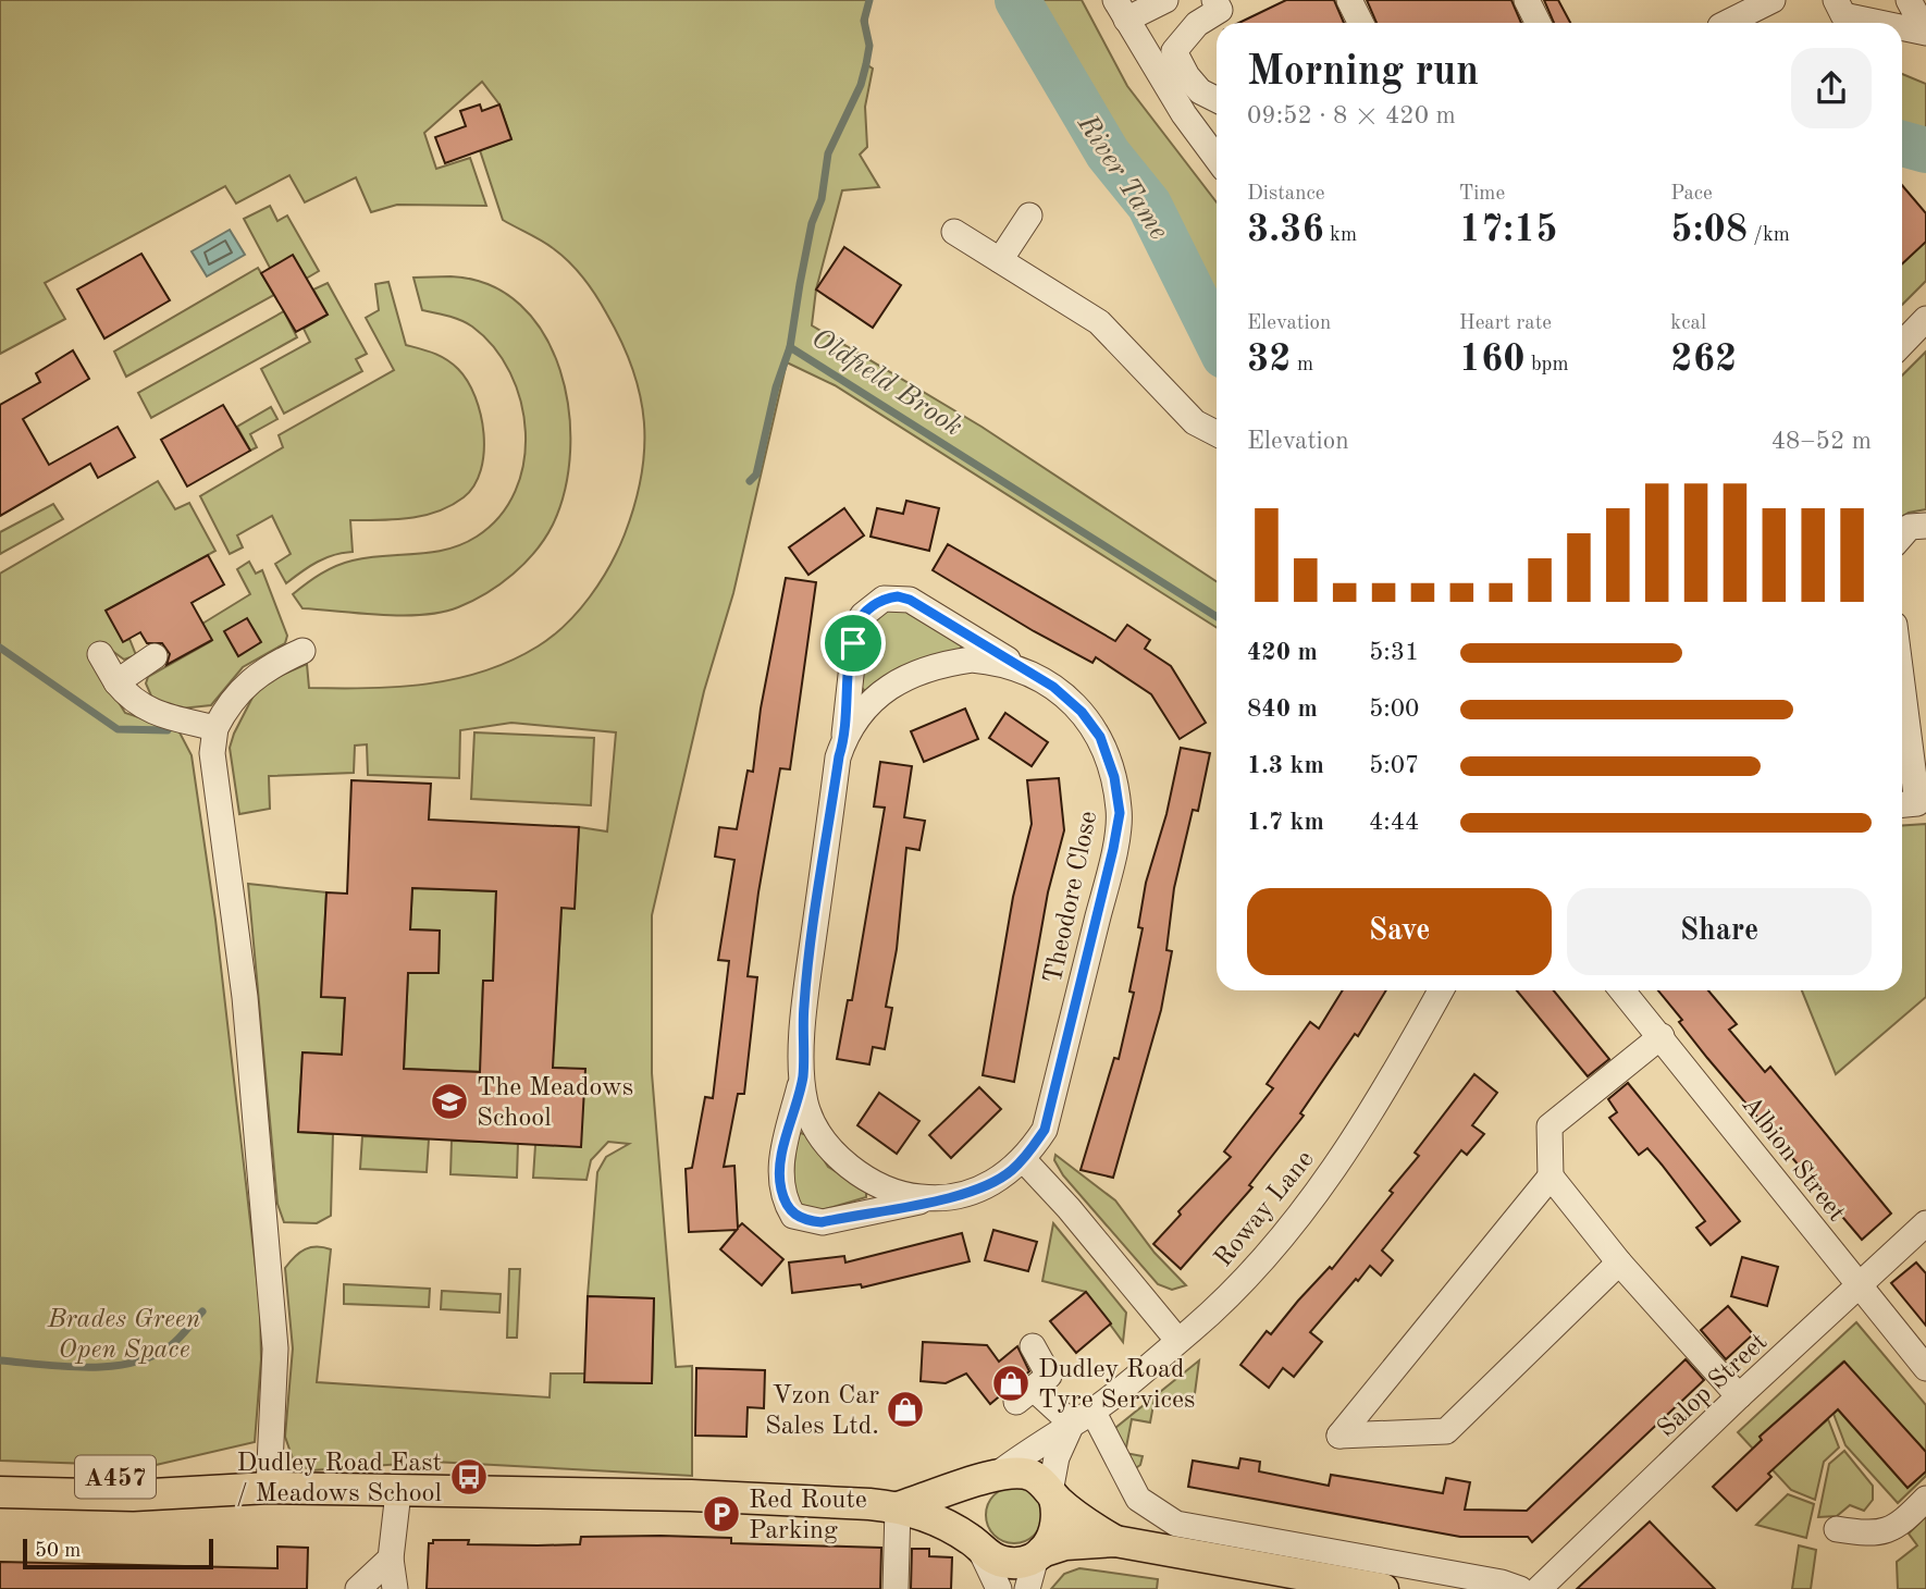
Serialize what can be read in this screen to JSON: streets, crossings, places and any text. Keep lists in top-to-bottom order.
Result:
{
  "streets": {
    "main road": ["A457"],
    "street": [
      "Theodore Close",
      "Albion Street",
      "Roway Lane",
      "Salop Street"
    ]
  },
  "crossings": [
    ["Albion Street", "Salop Street"],
    ["Roway Lane", "A457"]
  ],
  "water": ["River Tame", "Oldfield Brook"],
  "parks": ["Brades Green Open Space"],
  "places": {
    "school or university": ["The Meadows School"],
    "shop": ["Dudley Road Tyre Services", "Vzon Car Sales Ltd."],
    "bus stop": ["Dudley Road East / Meadows School"],
    "parking": ["Red Route Parking"]
  },
  "scale_bar": "50 m",
  "page": {
    "heading": ["Morning run", "09:52 · 8 × 420 m"],
    "stats": [
      ["Distance", "3.36 km"],
      ["Time", "17:15"],
      ["Pace", "5:08 /km"],
      ["Elevation", "32 m"],
      ["Heart rate", "160 bpm"],
      ["kcal", "262"]
    ],
    "chart": ["Elevation", "48–52 m"],
    "list": [
      {
        "name": "420 m",
        "note": "5:31"
      },
      {
        "name": "840 m",
        "note": "5:00"
      },
      {
        "name": "1.3 km",
        "note": "5:07"
      },
      {
        "name": "1.7 km",
        "note": "4:44"
      }
    ],
    "buttons": ["Save", "Share"],
    "scale": "50 m"
  }
}
